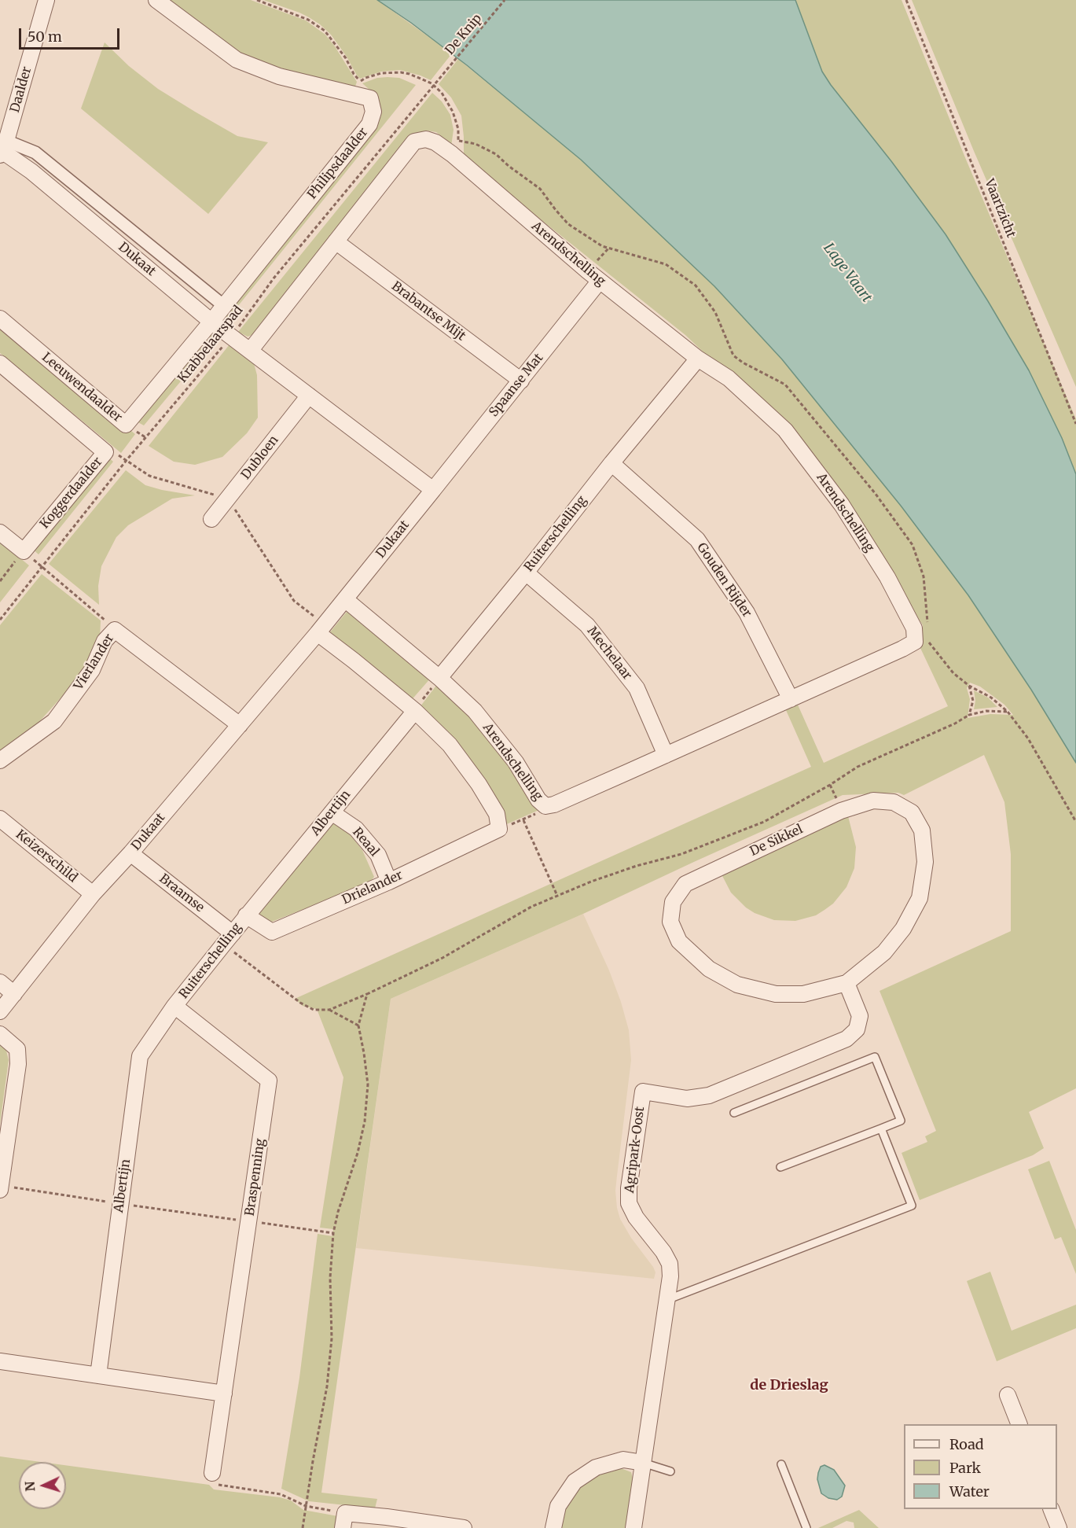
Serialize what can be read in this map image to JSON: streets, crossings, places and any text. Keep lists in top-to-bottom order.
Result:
{
  "streets": {
    "street": [
      "Daalder",
      "Philipsdaalder",
      "Arendschelling",
      "Dukaat",
      "Brabantse Mijt",
      "Spaanse Mat",
      "Leeuwendaalder",
      "Dubloen",
      "Koggerdaalder",
      "Ruiterschelling",
      "Gouden Rijder",
      "Mechelaar",
      "Vierlander",
      "Albertijn",
      "De Sikkel",
      "Reaal",
      "Keizerschild",
      "Drielander",
      "Braamse",
      "Agripark-Oost",
      "Braspenning"
    ],
    "path": ["De Knip", "Vaartzicht", "Krabbelaarspad"]
  },
  "crossings": [
    ["De Knip", "Krabbelaarspad"],
    ["Daalder", "Dukaat"],
    ["Philipsdaalder", "Dukaat"],
    ["Philipsdaalder", "Leeuwendaalder"],
    ["Arendschelling", "Dukaat"],
    ["Arendschelling", "Brabantse Mijt"],
    ["Arendschelling", "Spaanse Mat"],
    ["Arendschelling", "Ruiterschelling"],
    ["Arendschelling", "Gouden Rijder"],
    ["Arendschelling", "Mechelaar"],
    ["Dukaat", "Krabbelaarspad"],
    ["Dukaat", "Spaanse Mat"],
    ["Dukaat", "Leeuwendaalder"],
    ["Dukaat", "Dubloen"],
    ["Dukaat", "Vierlander"],
    ["Dukaat", "Keizerschild"],
    ["Dukaat", "Braamse"],
    ["Brabantse Mijt", "Spaanse Mat"],
    ["Ruiterschelling", "Gouden Rijder"],
    ["Ruiterschelling", "Mechelaar"],
    ["Ruiterschelling", "Albertijn"],
    ["Ruiterschelling", "Drielander"],
    ["Ruiterschelling", "Braamse"],
    ["Ruiterschelling", "Braspenning"],
    ["Albertijn", "Reaal"],
    ["Albertijn", "Drielander"],
    ["Albertijn", "Braspenning"],
    ["De Sikkel", "Agripark-Oost"],
    ["Reaal", "Drielander"]
  ],
  "districts": ["de Drieslag"],
  "water": ["Lage Vaart"],
  "legend": ["Road", "Park", "Water"],
  "scale_bar": "50 m",
  "north": "left"
}
